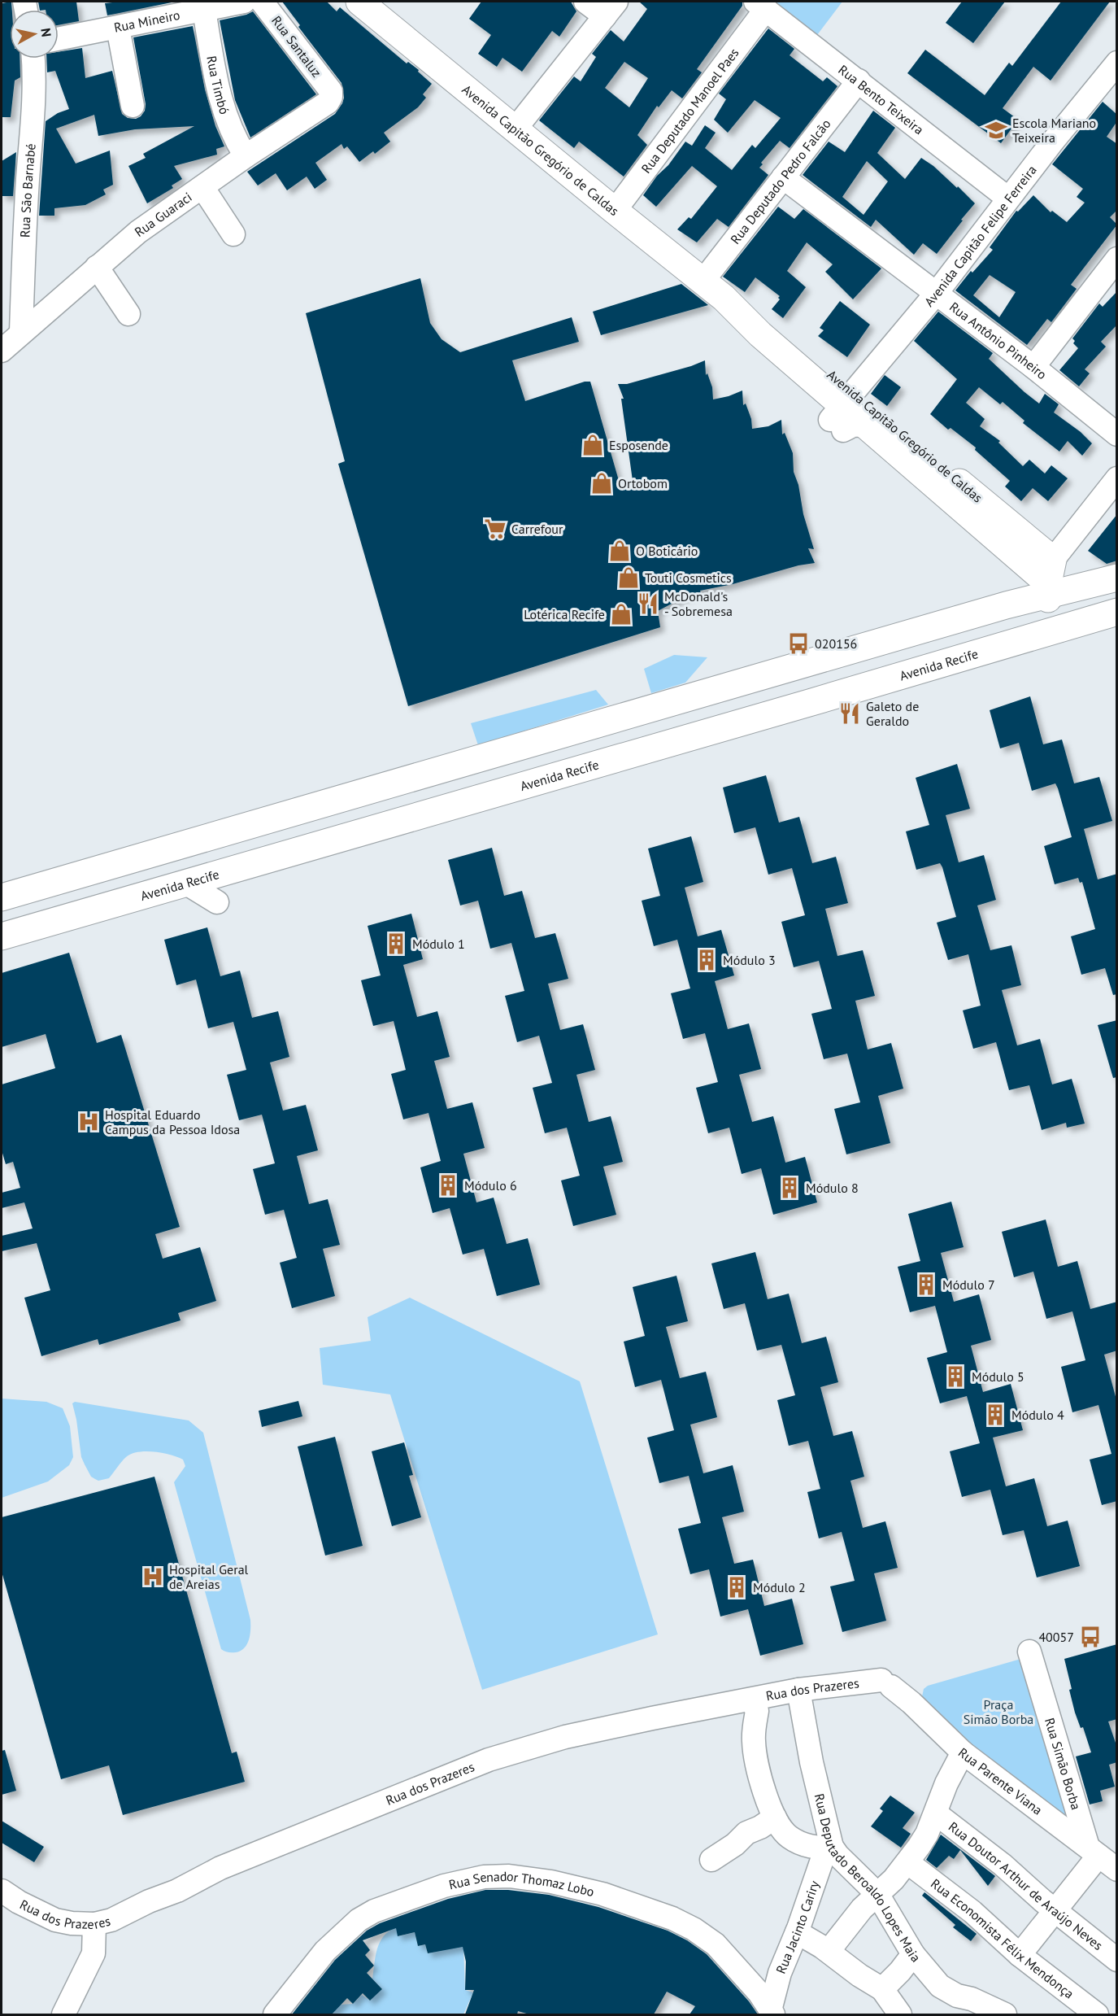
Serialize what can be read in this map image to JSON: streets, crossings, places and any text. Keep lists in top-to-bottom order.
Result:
{
  "streets": {
    "main road": ["Avenida Capitão Gregório de Caldas", "Avenida Recife"],
    "street": [
      "Rua Mineiro",
      "Rua Santaluz",
      "Rua Timbó",
      "Rua Bento Teixeira",
      "Rua Deputado Manoel Paes",
      "Rua Deputado Pedro Falcão",
      "Rua São Barnabé",
      "Rua Guaraci",
      "Avenida Capitão Felipe Ferreira",
      "Rua Antônio Pinheiro",
      "Rua dos Prazeres",
      "Rua Simão Borba",
      "Rua Parente Viana",
      "Rua Deputado Beroaldo Lopes Maia",
      "Rua Doutor Arthur de Araújo Neves",
      "Rua Senador Thomaz Lobo",
      "Rua Jacinto Cariry",
      "Rua Economista Félix Mendonça"
    ]
  },
  "crossings": [
    ["Rua Mineiro", "Rua Timbó"],
    ["Rua Santaluz", "Rua Guaraci"],
    ["Rua Timbó", "Rua Guaraci"],
    ["Rua Bento Teixeira", "Rua Deputado Manoel Paes"],
    ["Rua Bento Teixeira", "Rua Deputado Pedro Falcão"],
    ["Rua Bento Teixeira", "Avenida Capitão Felipe Ferreira"],
    ["Rua Deputado Manoel Paes", "Avenida Capitão Gregório de Caldas"],
    ["Avenida Capitão Gregório de Caldas", "Rua Deputado Pedro Falcão"],
    ["Avenida Capitão Gregório de Caldas", "Avenida Capitão Felipe Ferreira"],
    ["Rua Deputado Pedro Falcão", "Rua Antônio Pinheiro"],
    ["Rua São Barnabé", "Rua Guaraci"],
    ["Avenida Capitão Felipe Ferreira", "Rua Antônio Pinheiro"],
    ["Rua dos Prazeres", "Rua Parente Viana"],
    ["Rua dos Prazeres", "Rua Deputado Beroaldo Lopes Maia"],
    ["Rua Simão Borba", "Rua Parente Viana"],
    ["Rua Deputado Beroaldo Lopes Maia", "Rua Jacinto Cariry"],
    ["Rua Senador Thomaz Lobo", "Rua Jacinto Cariry"]
  ],
  "parks": ["Praça Simão Borba"],
  "places": {
    "school or university": ["Escola Mariano Teixeira"],
    "shop": [
      "Esposende",
      "Ortobom",
      "O Boticário",
      "Touti Cosmetics",
      "Lotérica Recife"
    ],
    "supermarket": ["Carrefour"],
    "restaurant": ["McDonald's - Sobremesa", "Galeto de Geraldo"],
    "bus stop": ["020156", "40057"],
    "building": [
      "Módulo 1",
      "Módulo 3",
      "Módulo 6",
      "Módulo 8",
      "Módulo 7",
      "Módulo 5",
      "Módulo 4",
      "Módulo 2"
    ],
    "hospital": ["Hospital Eduardo Campus da Pessoa Idosa", "Hospital Geral de Areias"]
  },
  "north": "right"
}
